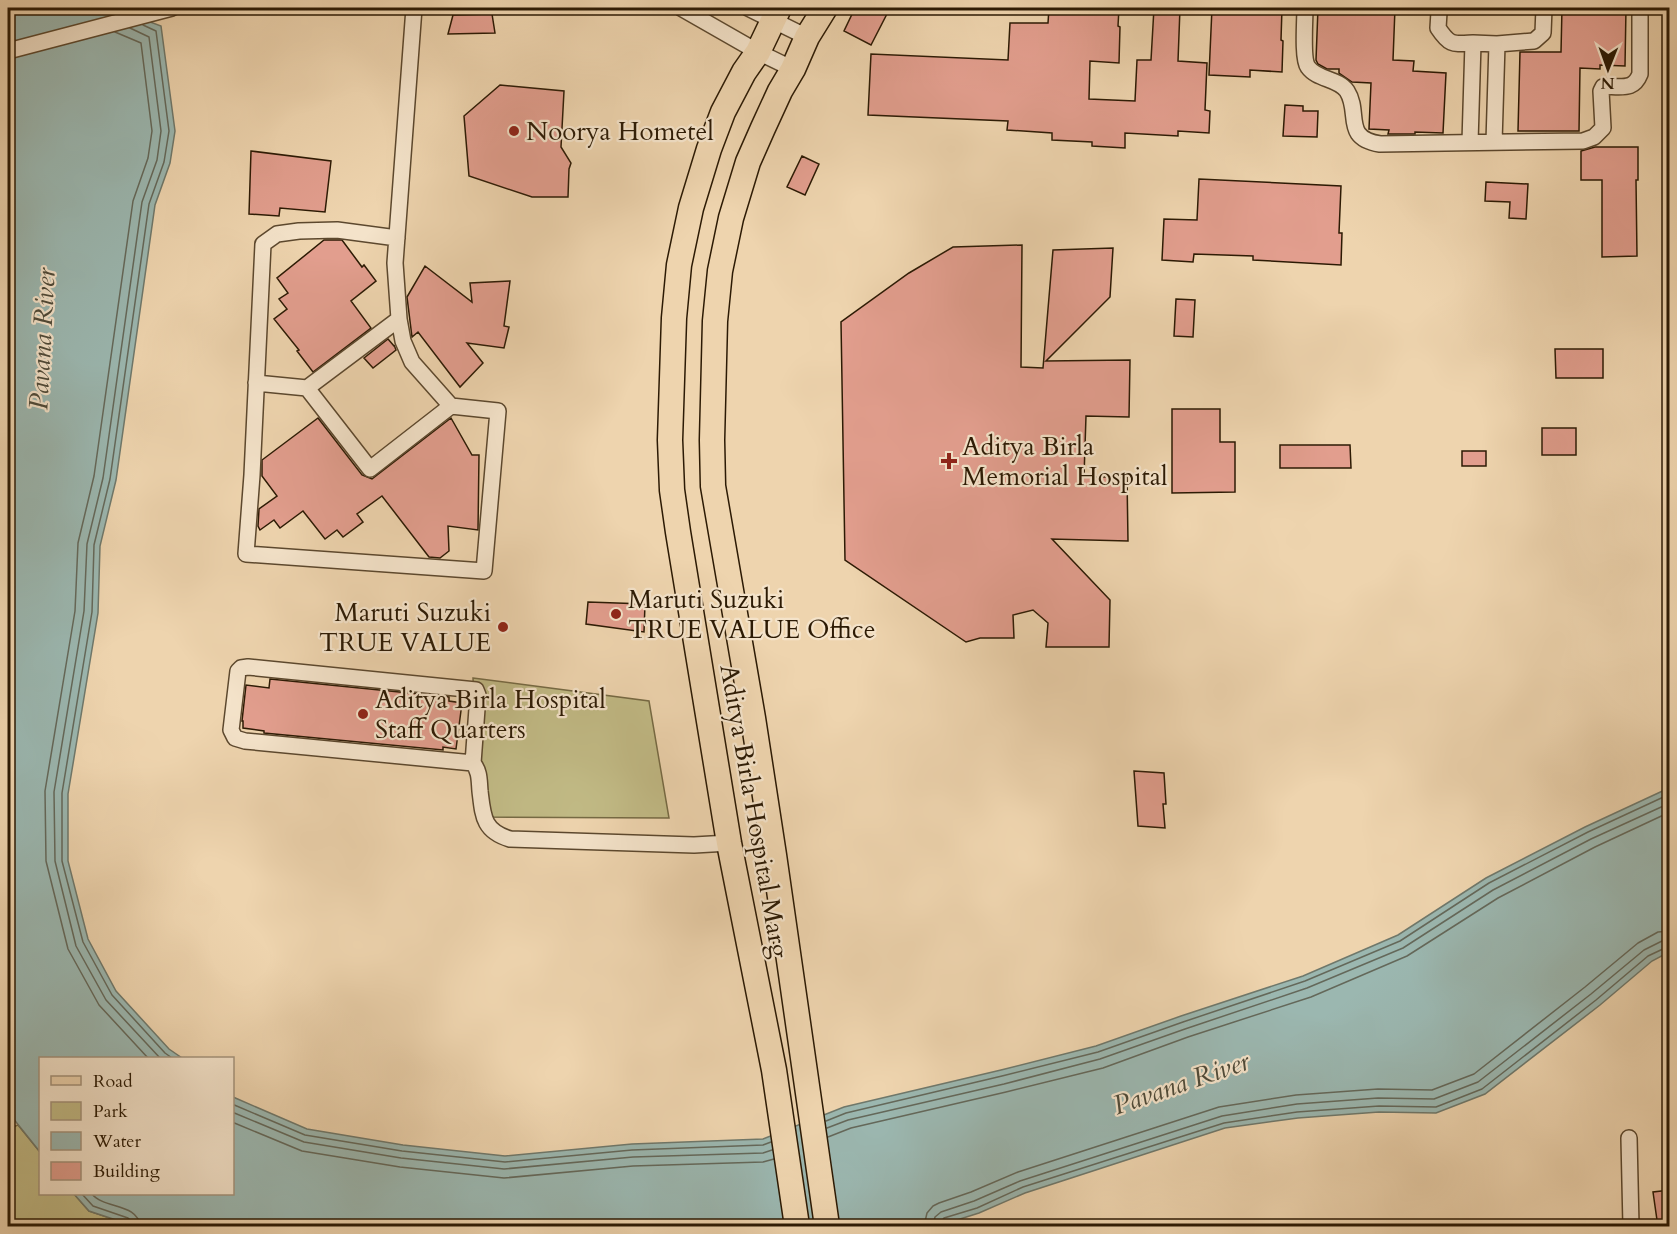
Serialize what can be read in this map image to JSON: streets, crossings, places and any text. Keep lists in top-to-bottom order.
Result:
{
  "streets": {
    "main road": ["Aditya Birla Hospital Marg"]
  },
  "water": ["Pavana River"],
  "places": {
    "other": [
      "Noorya Hometel",
      "Maruti Suzuki TRUE VALUE Office",
      "Maruti Suzuki TRUE VALUE",
      "Aditya Birla Hospital Staff Quarters"
    ],
    "health": ["Aditya Birla Memorial Hospital"]
  },
  "legend": [
    "Road",
    "Park",
    "Water",
    "Building"
  ],
  "north": "bottom"
}
